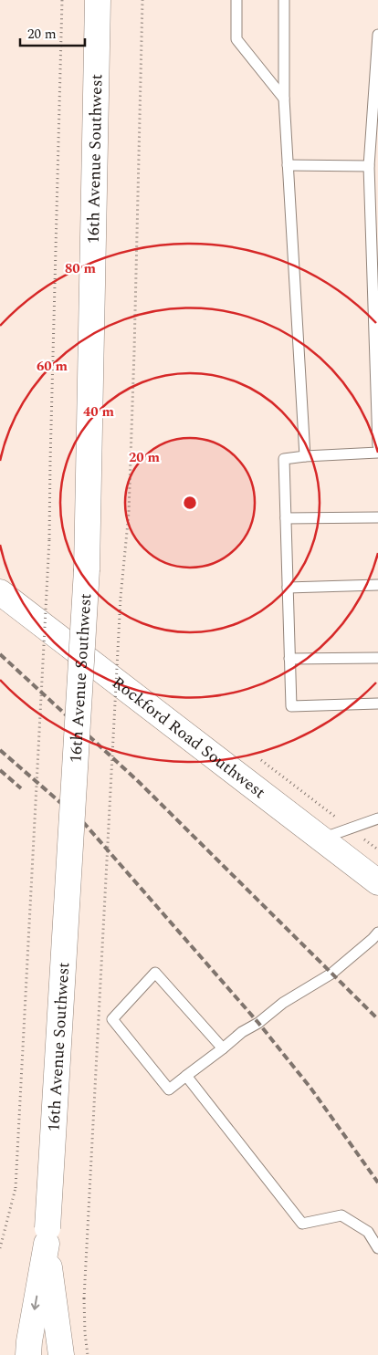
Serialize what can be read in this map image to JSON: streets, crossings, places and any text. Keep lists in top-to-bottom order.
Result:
{
  "streets": {
    "main road": ["16th Avenue Southwest", "Rockford Road Southwest"]
  },
  "scale_bar": "20 m",
  "rings": [
    "80 m",
    "60 m",
    "40 m",
    "20 m"
  ]
}
